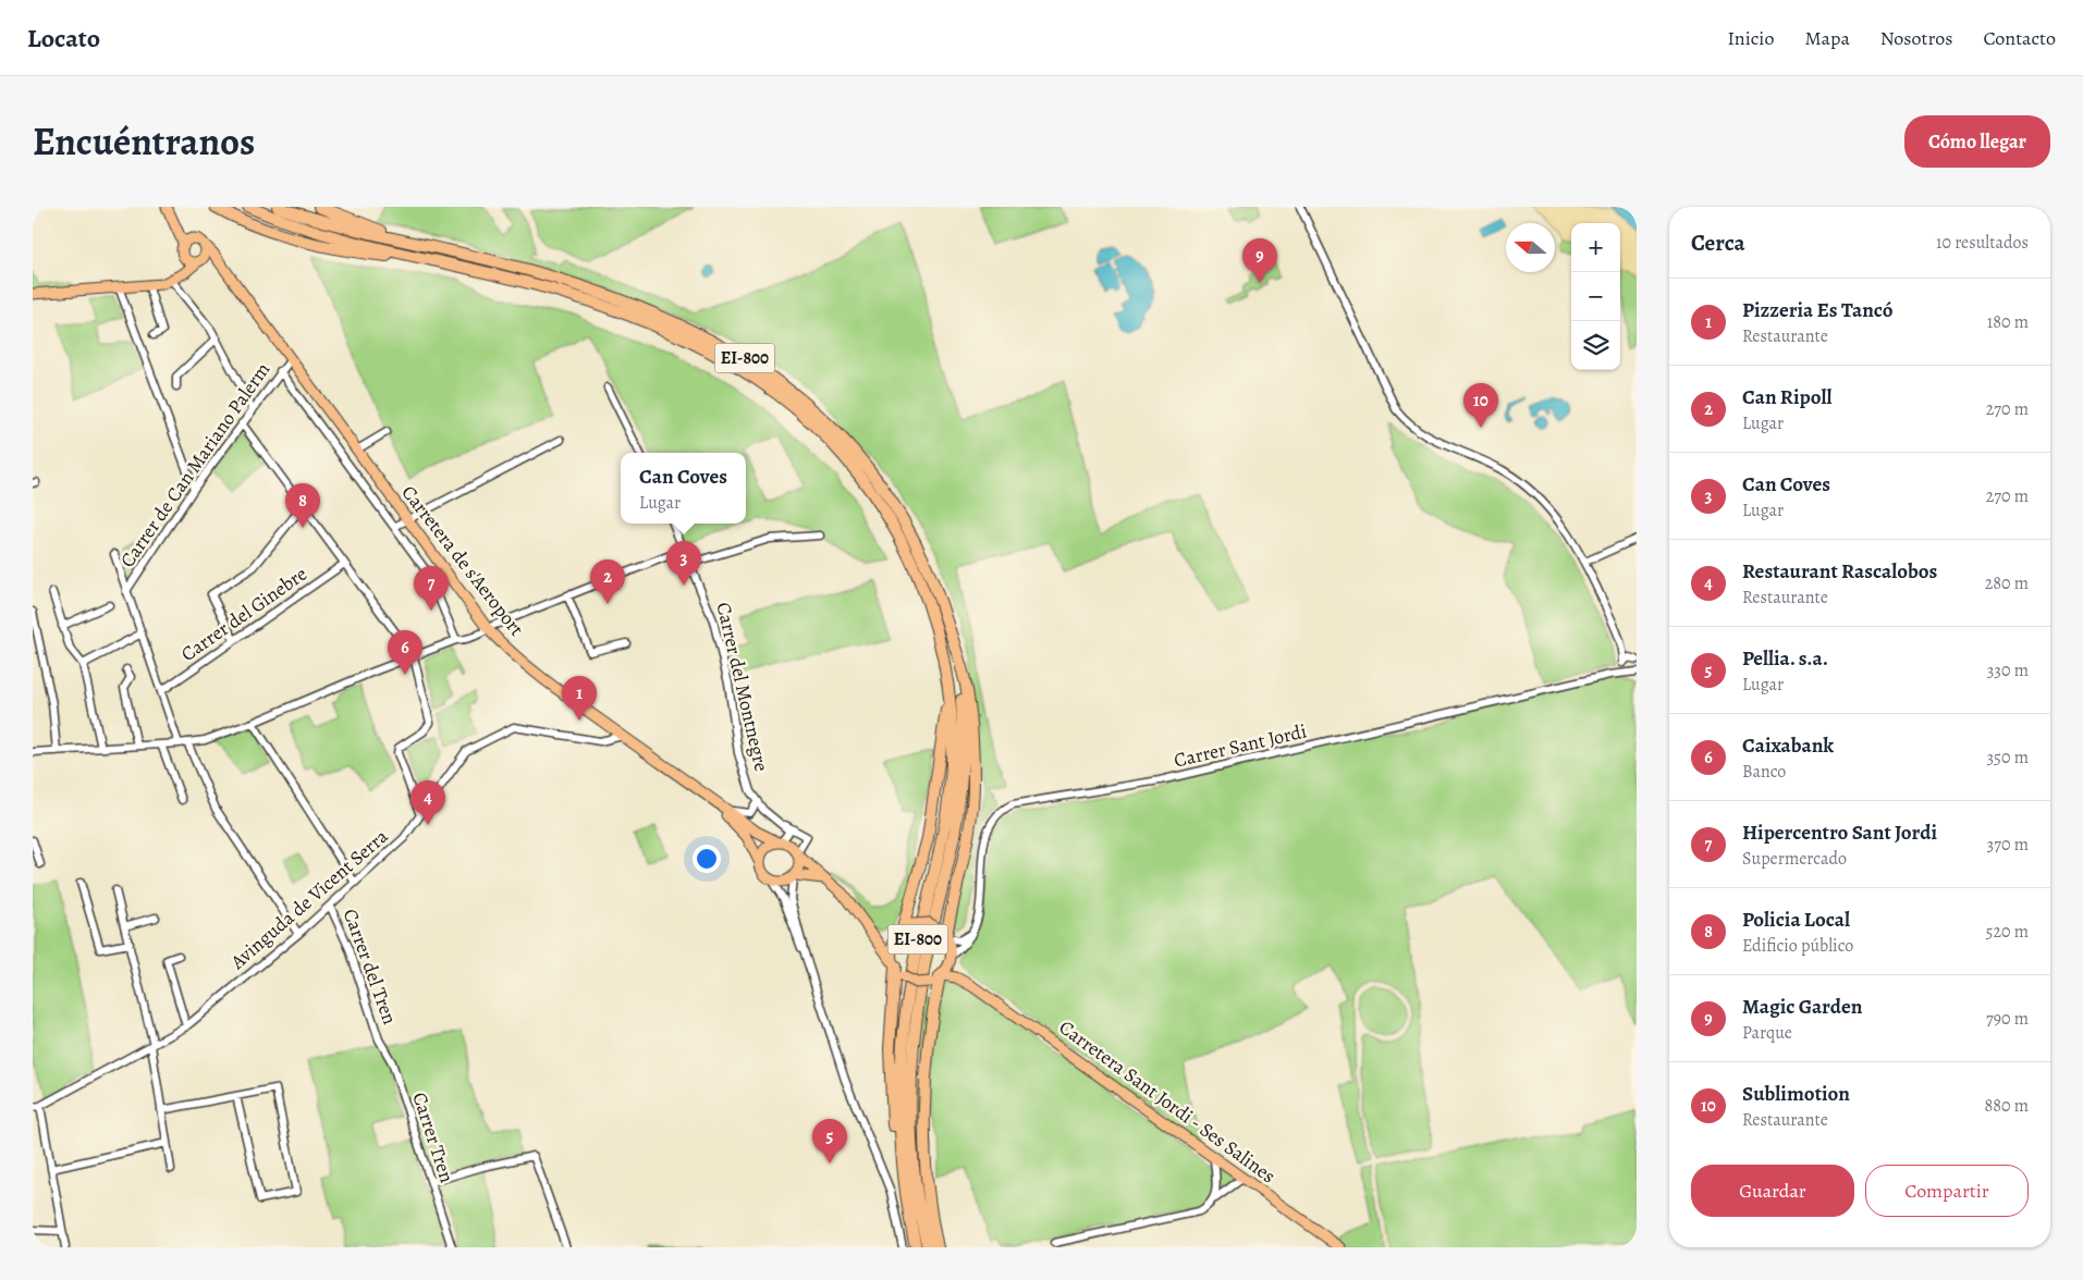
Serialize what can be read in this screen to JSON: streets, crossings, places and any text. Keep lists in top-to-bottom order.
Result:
{
  "streets": {
    "highway": ["EI-800"],
    "main road": ["Carretera de s'Aeroport", "Carretera Sant Jordi - Ses Salines"],
    "street": [
      "Carrer de Can Mariano Palerm",
      "Carrer del Ginebre",
      "Carrer del Montnegre",
      "Carrer Sant Jordi",
      "Avinguda de Vicent Serra",
      "Carrer del Tren",
      "Carrer Tren"
    ]
  },
  "crossings": [
    ["Carrer de Can Mariano Palerm", "Carretera de s'Aeroport"],
    ["Carrer de Can Mariano Palerm", "Carrer del Ginebre"],
    ["Carretera de s'Aeroport", "Avinguda de Vicent Serra"],
    ["Carrer Sant Jordi", "Carretera Sant Jordi - Ses Salines"],
    ["Avinguda de Vicent Serra", "Carrer del Tren"],
    ["Carrer del Tren", "Carrer Tren"]
  ],
  "north": "left",
  "page": {
    "header": "Locato",
    "nav": [
      "Inicio",
      "Mapa",
      "Nosotros",
      "Contacto"
    ],
    "title": "Encuéntranos",
    "buttons": [
      "Cómo llegar",
      ["Guardar", "Compartir"]
    ],
    "heading": ["Cerca", "10 resultados"],
    "map_buttons": ["+", "−"],
    "pins": [
      "9",
      "10",
      "8",
      "3",
      "2",
      "7",
      "6",
      "1",
      "4",
      "5"
    ],
    "list": [
      {
        "mark": "1",
        "name": "Pizzeria Es Tancó",
        "note": "Restaurante",
        "value": "180 m"
      },
      {
        "mark": "2",
        "name": "Can Ripoll",
        "note": "Lugar",
        "value": "270 m"
      },
      {
        "mark": "3",
        "name": "Can Coves",
        "note": "Lugar",
        "value": "270 m"
      },
      {
        "mark": "4",
        "name": "Restaurant Rascalobos",
        "note": "Restaurante",
        "value": "280 m"
      },
      {
        "mark": "5",
        "name": "Pellia. s.a.",
        "note": "Lugar",
        "value": "330 m"
      },
      {
        "mark": "6",
        "name": "Caixabank",
        "note": "Banco",
        "value": "350 m"
      },
      {
        "mark": "7",
        "name": "Hipercentro Sant Jordi",
        "note": "Supermercado",
        "value": "370 m"
      },
      {
        "mark": "8",
        "name": "Policia Local",
        "note": "Edificio público",
        "value": "520 m"
      },
      {
        "mark": "9",
        "name": "Magic Garden",
        "note": "Parque",
        "value": "790 m"
      },
      {
        "mark": "10",
        "name": "Sublimotion",
        "note": "Restaurante",
        "value": "880 m"
      }
    ],
    "popup": ["Can Coves", "Lugar"]
  }
}
